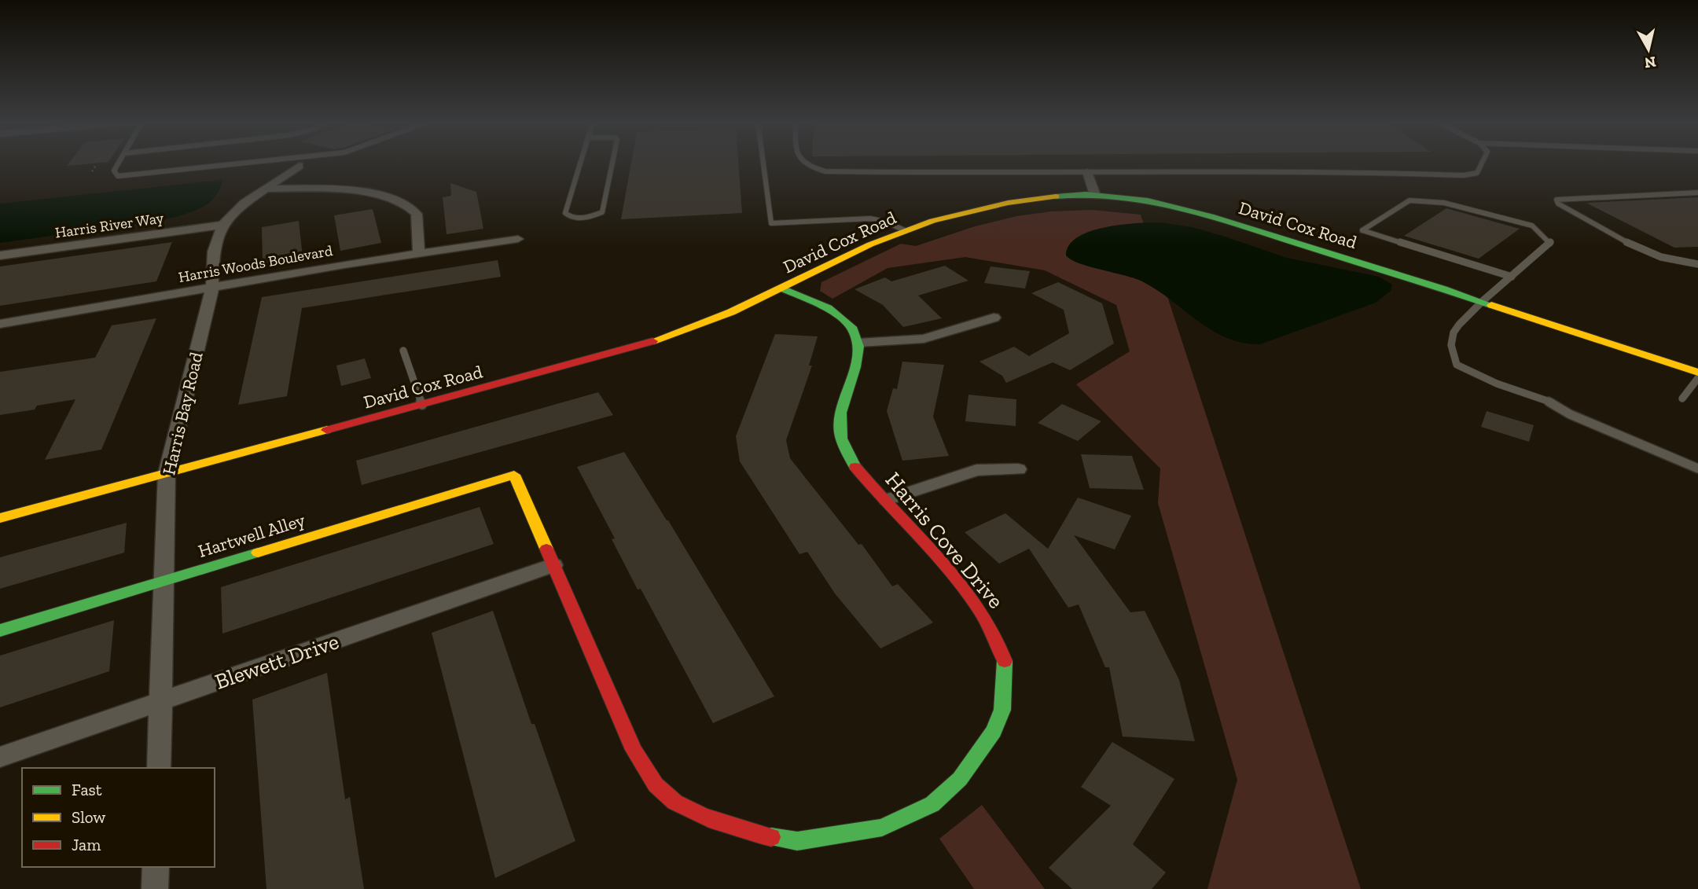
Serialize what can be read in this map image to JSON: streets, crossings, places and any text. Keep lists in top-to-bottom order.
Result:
{
  "streets": {
    "main road": ["David Cox Road", "Hartwell Alley", "Harris Cove Drive"],
    "street": [
      "Harris River Way",
      "Harris Woods Boulevard",
      "Harris Bay Road",
      "Blewett Drive"
    ]
  },
  "crossings": [
    ["Harris River Way", "Harris Bay Road"],
    ["David Cox Road", "Harris Bay Road"],
    ["Harris Woods Boulevard", "Harris Bay Road"],
    ["Harris Bay Road", "Hartwell Alley"],
    ["Harris Bay Road", "Blewett Drive"],
    ["Hartwell Alley", "Harris Cove Drive"],
    ["Harris Cove Drive", "Blewett Drive"]
  ],
  "legend": ["Fast", "Slow", "Jam"],
  "north": "bottom"
}
